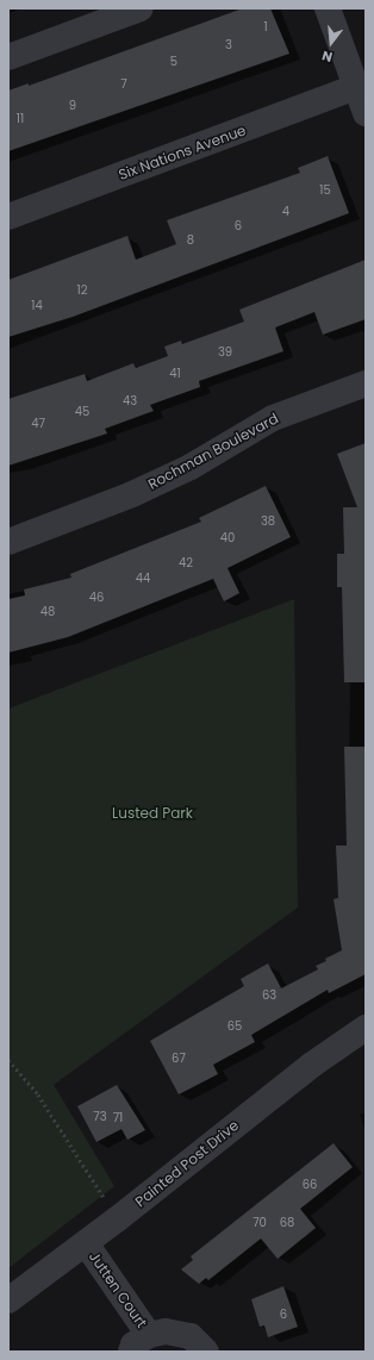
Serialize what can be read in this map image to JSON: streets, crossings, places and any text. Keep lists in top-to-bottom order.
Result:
{
  "streets": {
    "street": [
      "Six Nations Avenue",
      "Rochman Boulevard",
      "Painted Post Drive",
      "Jutten Court"
    ]
  },
  "crossings": [
    ["Painted Post Drive", "Jutten Court"]
  ],
  "parks": ["Lusted Park"],
  "house_numbers": [
    "1",
    "3",
    "5",
    "7",
    "9",
    "11",
    "15",
    "4",
    "6",
    "8",
    "12",
    "14",
    "39",
    "41",
    "43",
    "45",
    "47",
    "38",
    "40",
    "42",
    "44",
    "46",
    "48",
    "63",
    "65",
    "67",
    "73",
    "71",
    "66",
    "70",
    "68",
    "6"
  ],
  "north": "bottom"
}
